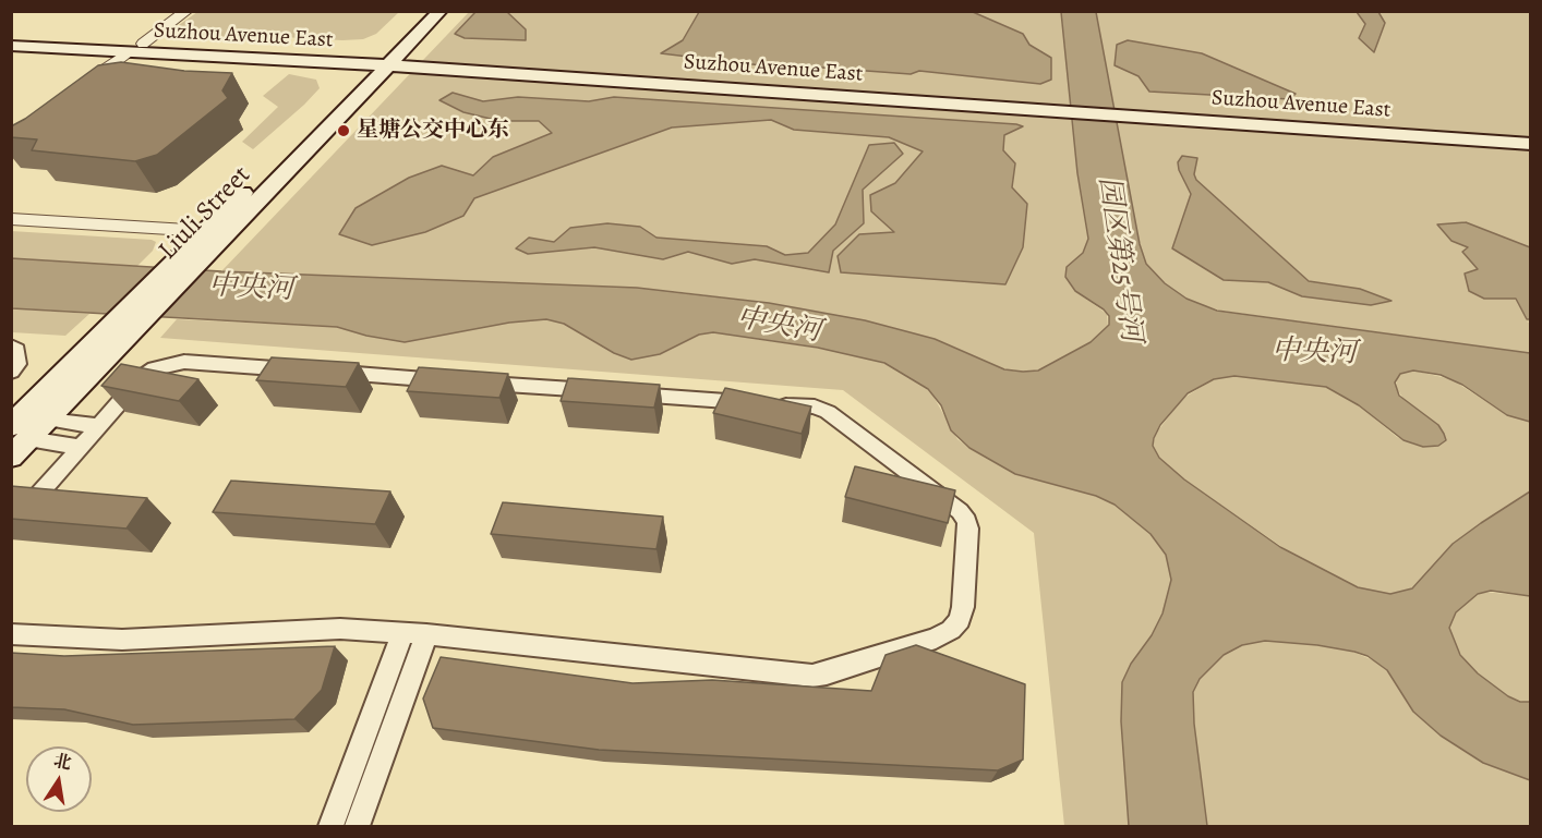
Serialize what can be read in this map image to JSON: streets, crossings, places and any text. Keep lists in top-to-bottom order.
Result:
{
  "streets": {
    "main road": ["Suzhou Avenue East", "Liuli Street"]
  },
  "crossings": [
    ["Suzhou Avenue East", "Liuli Street"]
  ],
  "water": ["园区第25号河", "中央河"],
  "places": ["星塘公交中心东"],
  "north": "top"
}
